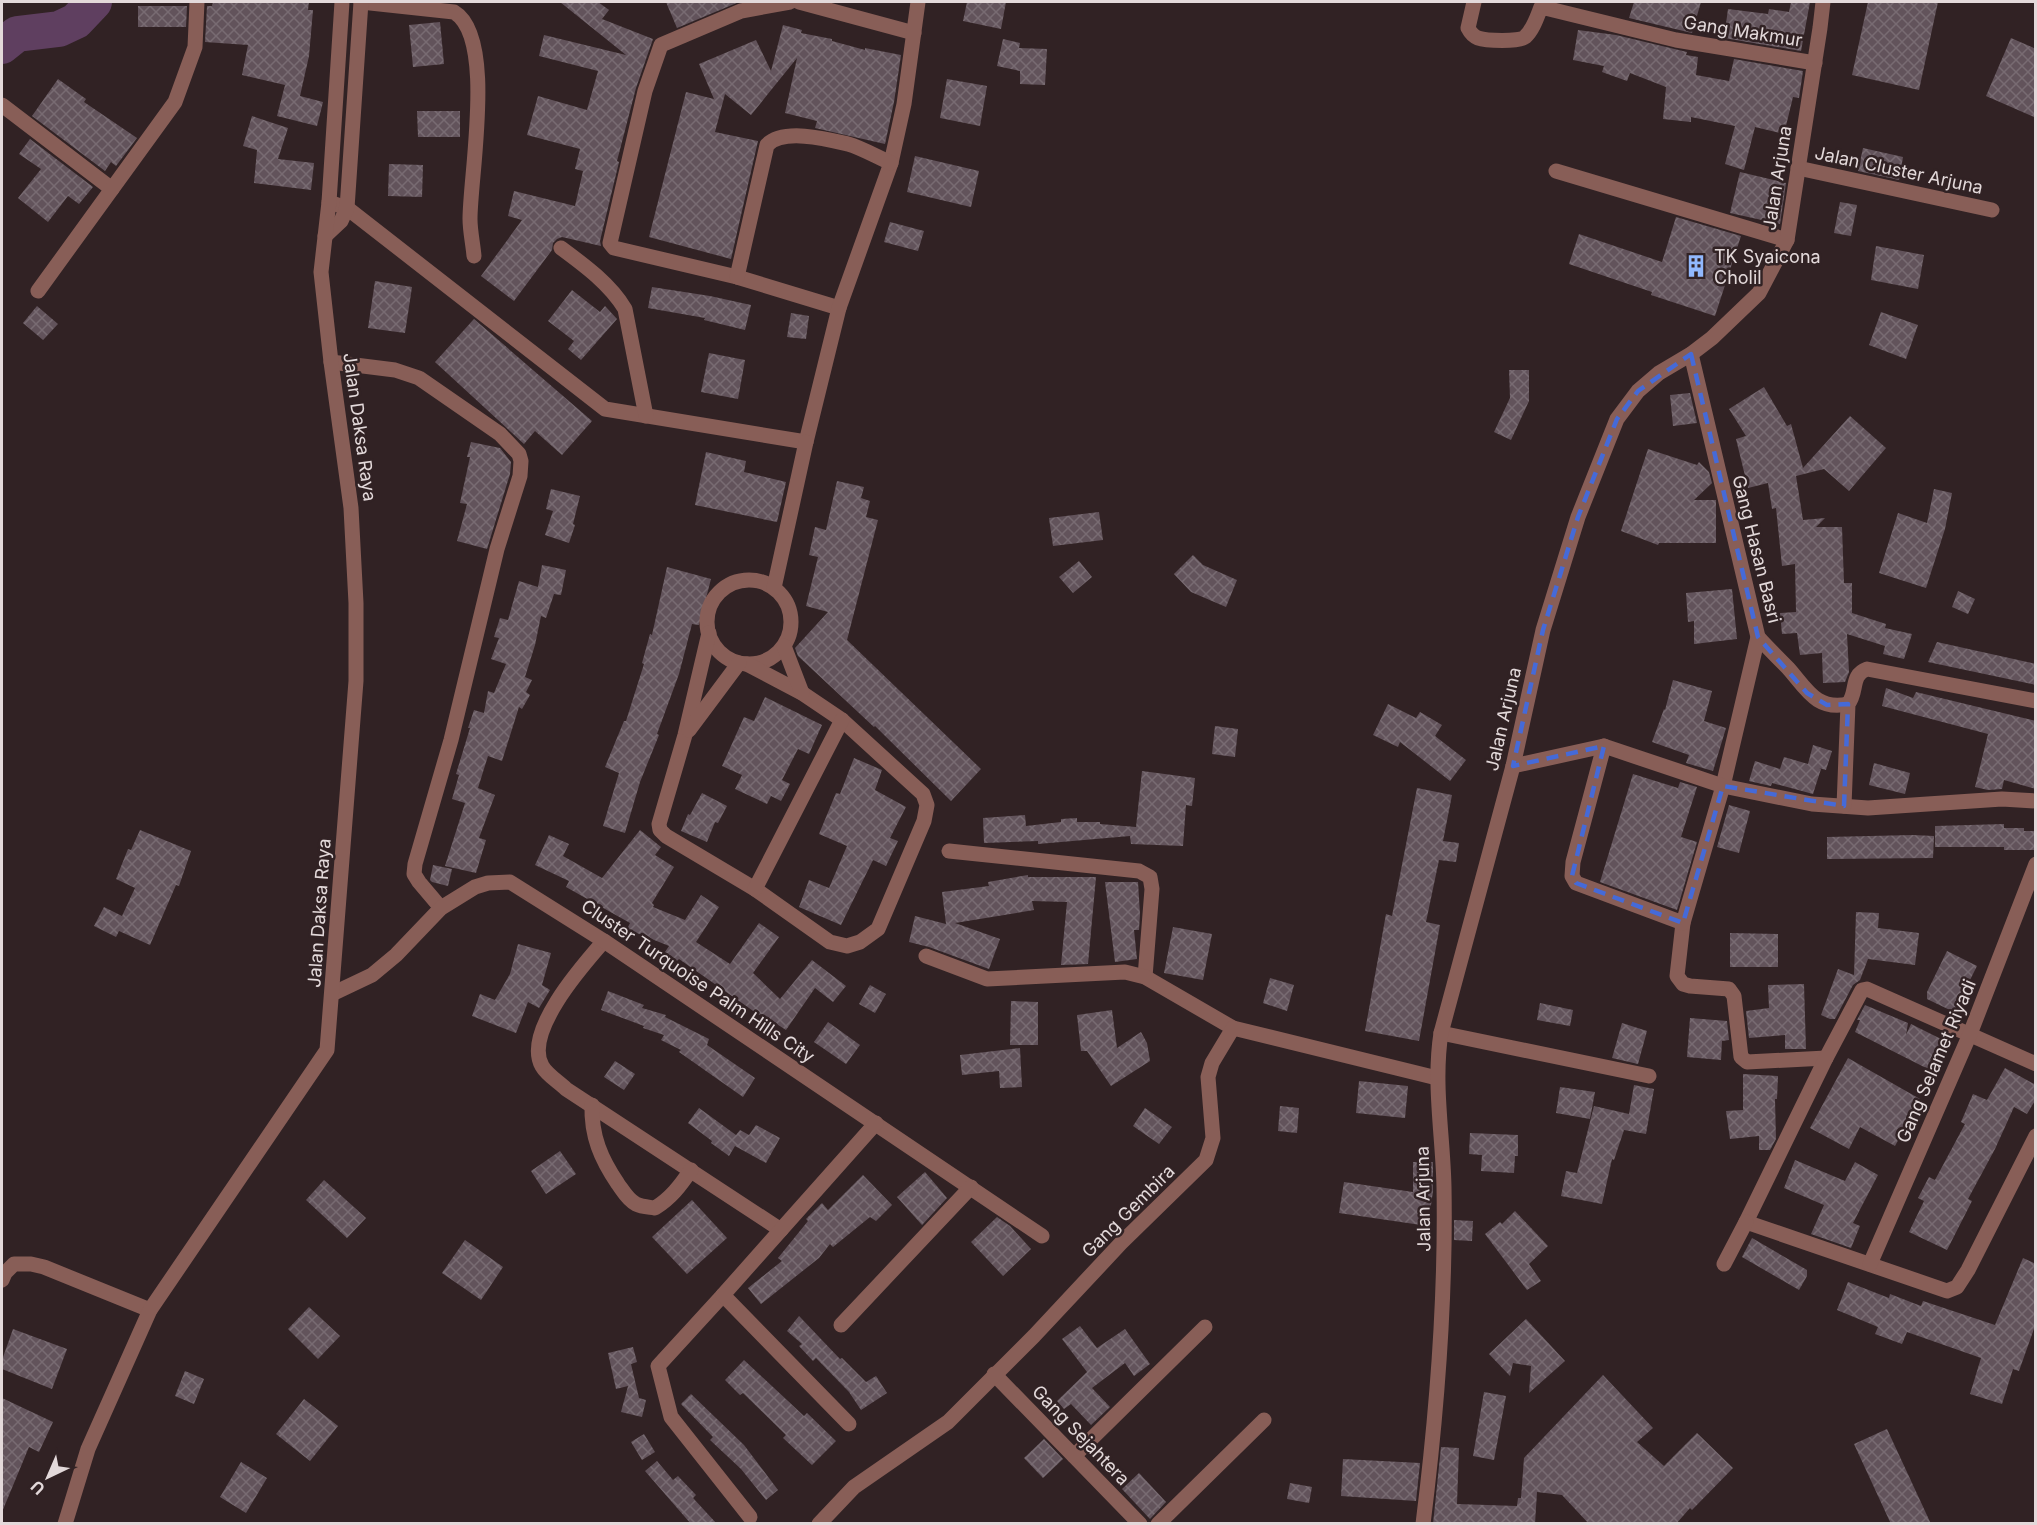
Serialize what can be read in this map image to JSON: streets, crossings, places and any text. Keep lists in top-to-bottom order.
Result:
{
  "streets": {
    "street": [
      "Gang Makmur",
      "Jalan Cluster Arjuna",
      "Jalan Arjuna",
      "Jalan Daksa Raya",
      "Gang Hasan Basri",
      "Cluster Turquoise Palm Hills City",
      "Gang Selamet Riyadi",
      "Gang Gembira",
      "Gang Sejahtera"
    ]
  },
  "crossings": [
    ["Gang Makmur", "Jalan Arjuna"],
    ["Jalan Cluster Arjuna", "Jalan Arjuna"],
    ["Jalan Arjuna", "Gang Hasan Basri"],
    ["Jalan Daksa Raya", "Cluster Turquoise Palm Hills City"],
    ["Gang Gembira", "Gang Sejahtera"]
  ],
  "places": {
    "building": ["TK Syaicona Cholil"]
  },
  "north": "bottom left"
}
